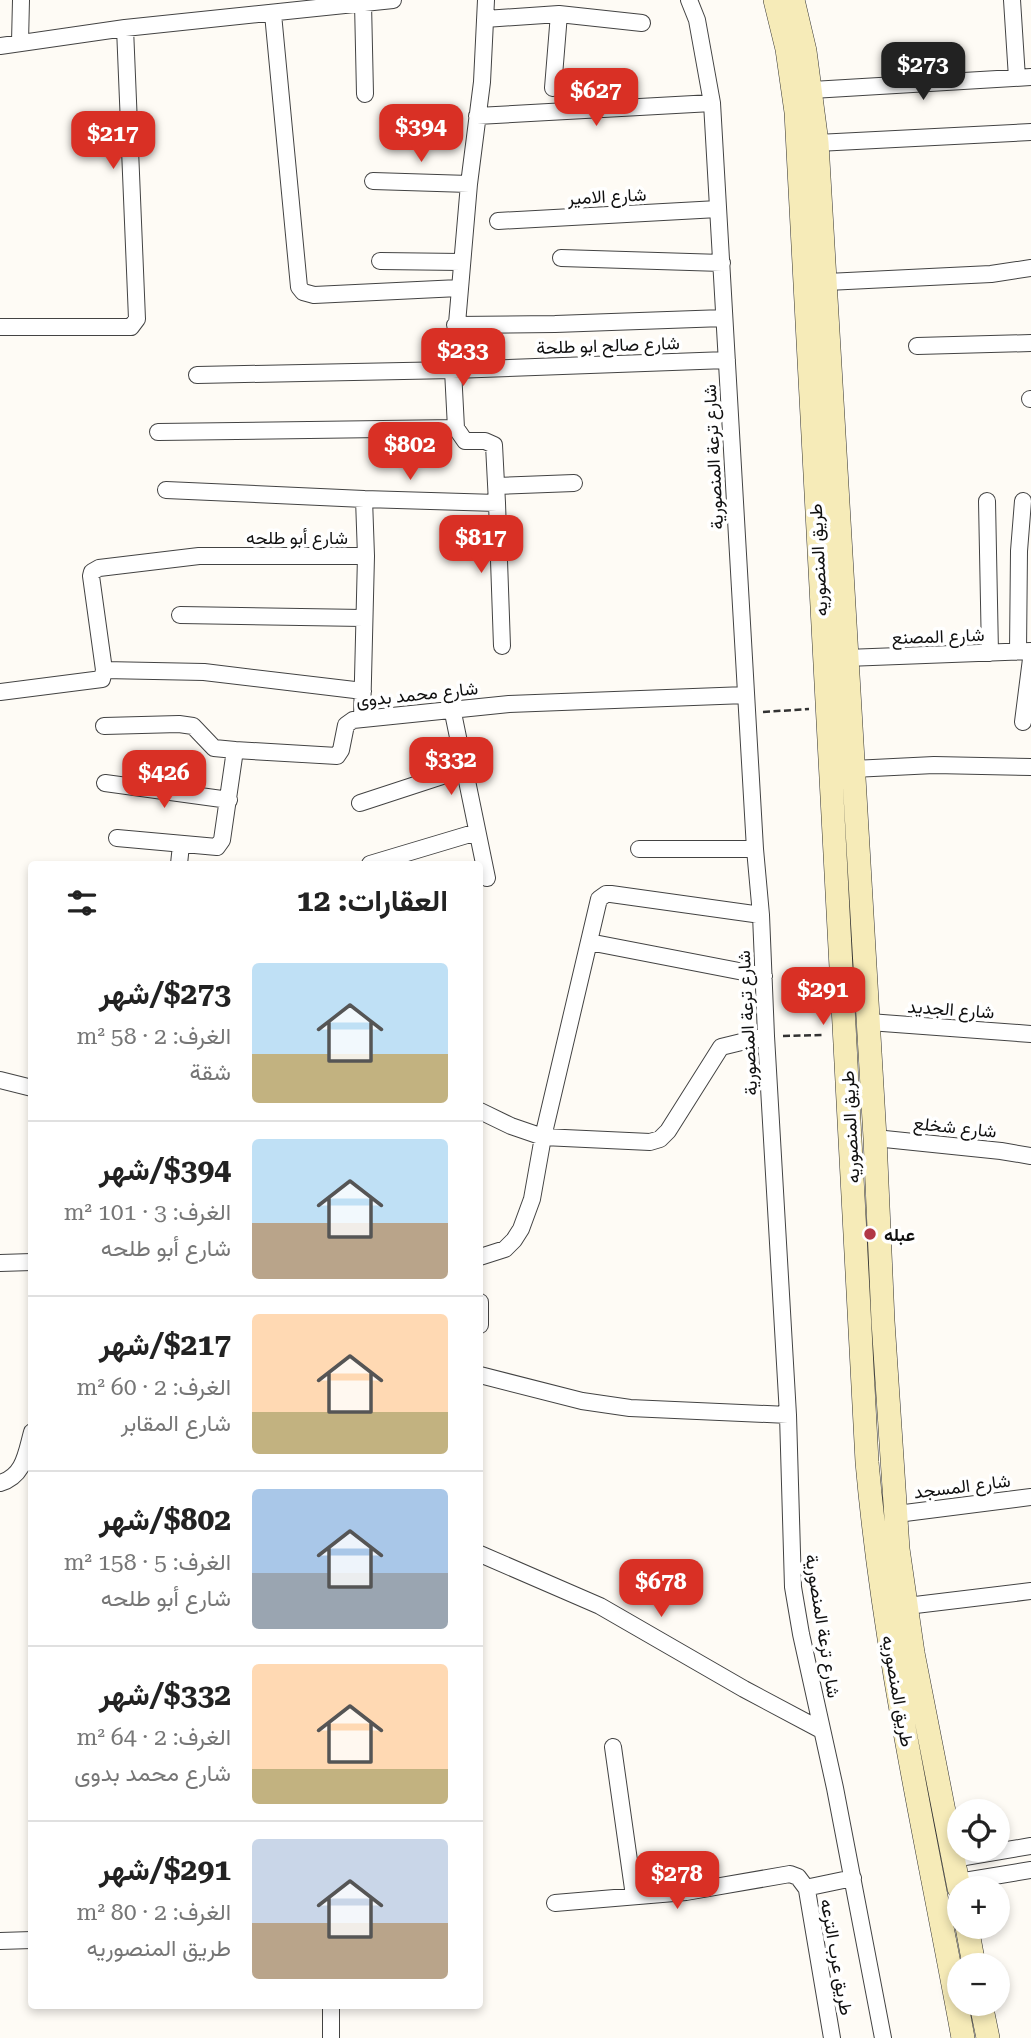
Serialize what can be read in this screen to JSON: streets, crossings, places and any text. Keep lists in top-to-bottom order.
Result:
{
  "streets": {
    "main road": ["طريق المنصوريه"],
    "street": [
      "شارع الامير",
      "شارع صالح ابو طلحة",
      "شارع ترعة المنصورية",
      "شارع أبو طلحه",
      "شارع المصنع",
      "شارع محمد بدوى",
      "شارع الجديد",
      "شارع شخلع",
      "شارع المسجد",
      "طريق عرب الترعه"
    ]
  },
  "crossings": [
    ["شارع الامير", "شارع ترعة المنصورية"],
    ["شارع صالح ابو طلحة", "شارع ترعة المنصورية"],
    ["شارع ترعة المنصورية", "شارع محمد بدوى"],
    ["شارع ترعة المنصورية", "طريق عرب الترعه"],
    ["طريق المنصوريه", "شارع المصنع"],
    ["طريق المنصوريه", "شارع الجديد"],
    ["طريق المنصوريه", "شارع شخلع"],
    ["طريق المنصوريه", "شارع المسجد"]
  ],
  "places": ["عبله"],
  "page": {
    "price": [
      "$273",
      "$627",
      "$394",
      "$217",
      "$233",
      "$802",
      "$817",
      "$332",
      "$426",
      "$291",
      "$678",
      "$278"
    ],
    "heading": "العقارات: 12",
    "list": [
      {
        "name": "$273/شهر",
        "note": "الغرف: 2 · 58 m² · شقة"
      },
      {
        "name": "$394/شهر",
        "note": "الغرف: 3 · 101 m² · شارع أبو طلحه"
      },
      {
        "name": "$217/شهر",
        "note": "الغرف: 2 · 60 m² · شارع المقابر"
      },
      {
        "name": "$802/شهر",
        "note": "الغرف: 5 · 158 m² · شارع أبو طلحه"
      },
      {
        "name": "$332/شهر",
        "note": "الغرف: 2 · 64 m² · شارع محمد بدوى"
      },
      {
        "name": "$291/شهر",
        "note": "الغرف: 2 · 80 m² · طريق المنصوريه"
      }
    ],
    "map_buttons": ["+", "−"]
  }
}
